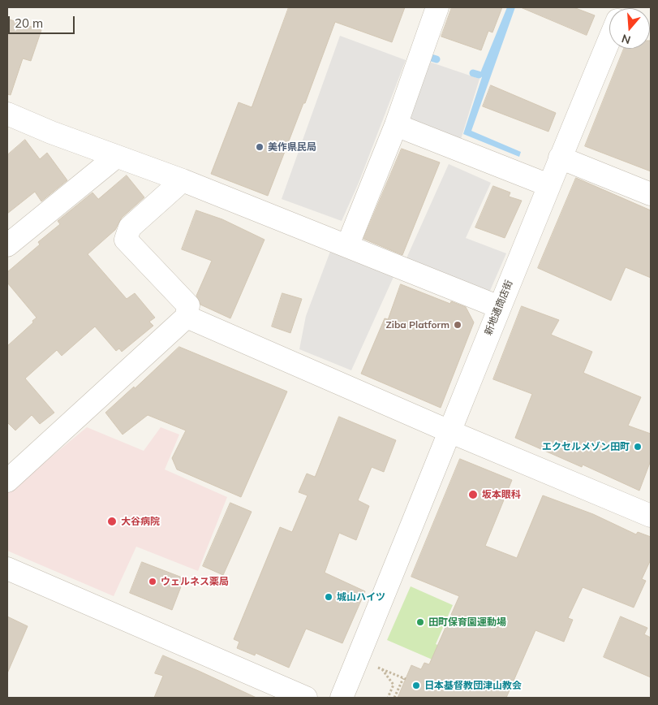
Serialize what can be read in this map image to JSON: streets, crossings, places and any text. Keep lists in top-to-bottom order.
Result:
{
  "streets": {
    "street": ["新地通商店街"]
  },
  "places": [
    "美作県民局",
    "Ziba Platform",
    "エクセルメゾン田町",
    "坂本眼科",
    "大谷病院",
    "ウェルネス薬局",
    "城山ハイツ",
    "田町保育園運動場",
    "日本基督教団津山教会"
  ],
  "scale_bar": "20 m",
  "north": "bottom"
}
